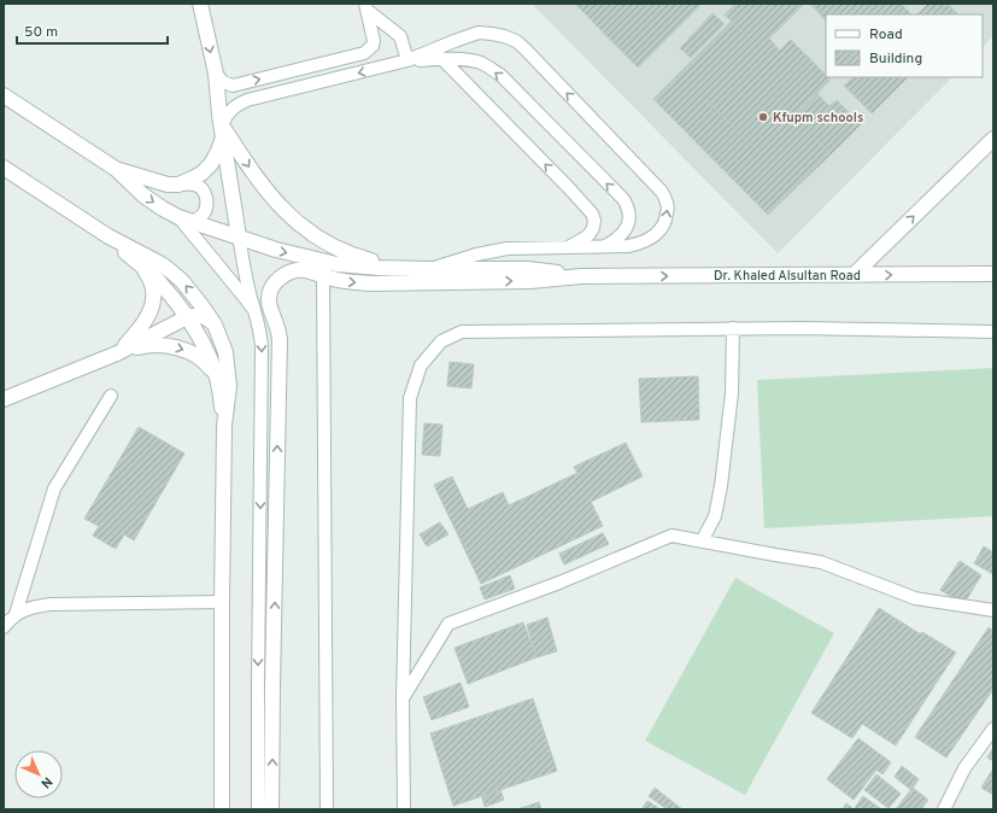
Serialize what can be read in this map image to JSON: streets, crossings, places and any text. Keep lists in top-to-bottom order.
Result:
{
  "streets": {
    "street": ["Dr. Khaled Alsultan Road"]
  },
  "places": ["Kfupm schools"],
  "legend": ["Road", "Building"],
  "scale_bar": "50 m",
  "north": "bottom right"
}
